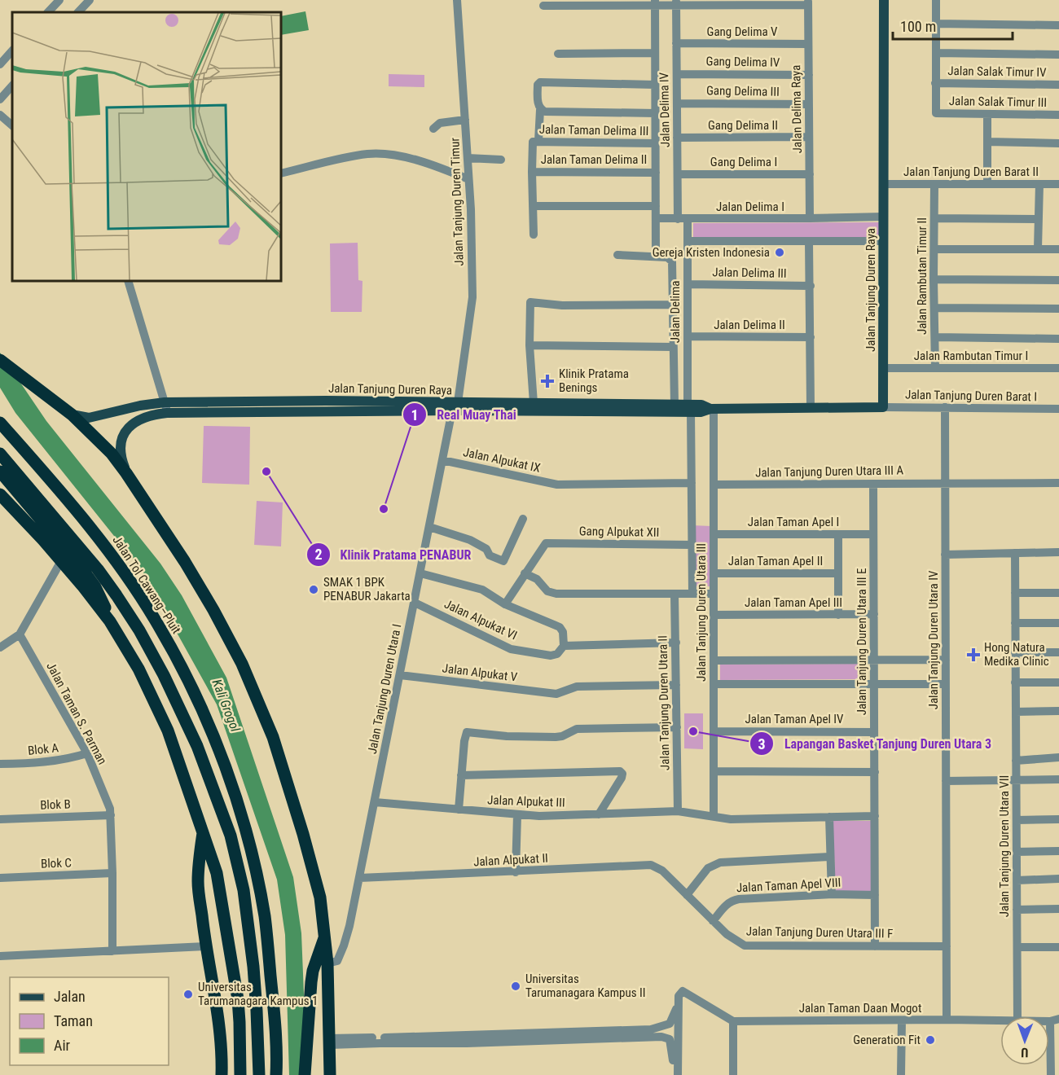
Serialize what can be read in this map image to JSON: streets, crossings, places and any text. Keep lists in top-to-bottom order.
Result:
{
  "streets": {
    "highway": ["Jalan Tol Cawang–Pluit"],
    "main road": ["Jalan Tanjung Duren Raya"],
    "street": [
      "Gang Delima V",
      "Gang Delima IV",
      "Jalan Salak Timur IV",
      "Gang Delima III",
      "Jalan Salak Timur III",
      "Jalan Delima Raya",
      "Jalan Delima IV",
      "Gang Delima II",
      "Jalan Taman Delima III",
      "Jalan Taman Delima II",
      "Gang Delima I",
      "Jalan Tanjung Duren Barat II",
      "Jalan Tanjung Duren Timur",
      "Jalan Delima I",
      "Jalan Delima III",
      "Jalan Rambutan Timur II",
      "Jalan Delima",
      "Jalan Delima II",
      "Jalan Rambutan Timur I",
      "Jalan Tanjung Duren Barat I",
      "Jalan Alpukat IX",
      "Jalan Tanjung Duren Utara III A",
      "Jalan Taman Apel I",
      "Gang Alpukat XII",
      "Jalan Taman Apel II",
      "Jalan Taman Apel III",
      "Jalan Tanjung Duren Utara III",
      "Jalan Alpukat VI",
      "Jalan Tanjung Duren Utara IV",
      "Jalan Tanjung Duren Utara III E",
      "Jalan Alpukat V",
      "Jalan Tanjung Duren Utara I",
      "Jalan Tanjung Duren Utara II",
      "Jalan Taman S. Parman",
      "Jalan Taman Apel IV",
      "Blok A",
      "Jalan Alpukat III",
      "Blok B",
      "Jalan Tanjung Duren Utara VII",
      "Jalan Alpukat II",
      "Blok C",
      "Jalan Taman Apel VIII",
      "Jalan Tanjung Duren Utara III F",
      "Jalan Taman Daan Mogot"
    ]
  },
  "crossings": [
    ["Gang Delima V", "Jalan Delima Raya"],
    ["Gang Delima V", "Jalan Delima IV"],
    ["Gang Delima IV", "Jalan Delima Raya"],
    ["Gang Delima IV", "Jalan Delima IV"],
    ["Jalan Salak Timur IV", "Jalan Salak Timur III"],
    ["Gang Delima III", "Jalan Delima Raya"],
    ["Gang Delima III", "Jalan Delima IV"],
    ["Jalan Delima Raya", "Gang Delima II"],
    ["Jalan Delima Raya", "Gang Delima I"],
    ["Jalan Delima Raya", "Jalan Delima I"],
    ["Jalan Delima IV", "Gang Delima II"],
    ["Jalan Delima IV", "Jalan Taman Delima III"],
    ["Jalan Delima IV", "Jalan Taman Delima II"],
    ["Jalan Delima IV", "Gang Delima I"],
    ["Jalan Delima IV", "Jalan Delima I"],
    ["Jalan Taman Delima III", "Jalan Taman Delima II"],
    ["Jalan Tanjung Duren Barat II", "Jalan Rambutan Timur II"],
    ["Jalan Tanjung Duren Barat II", "Jalan Tanjung Duren Raya"],
    ["Jalan Tanjung Duren Timur", "Jalan Tanjung Duren Raya"],
    ["Jalan Tanjung Duren Timur", "Jalan Tanjung Duren Utara I"],
    ["Jalan Delima I", "Jalan Tanjung Duren Raya"],
    ["Jalan Delima I", "Jalan Delima"],
    ["Jalan Delima III", "Jalan Delima"],
    ["Jalan Rambutan Timur II", "Jalan Rambutan Timur I"],
    ["Jalan Tanjung Duren Raya", "Jalan Delima"],
    ["Jalan Tanjung Duren Raya", "Jalan Rambutan Timur I"],
    ["Jalan Tanjung Duren Raya", "Jalan Tanjung Duren Barat I"],
    ["Jalan Tanjung Duren Raya", "Jalan Tanjung Duren Utara III"],
    ["Jalan Tanjung Duren Raya", "Jalan Tanjung Duren Utara I"],
    ["Jalan Delima", "Jalan Delima II"],
    ["Jalan Tanjung Duren Barat I", "Jalan Tanjung Duren Utara IV"],
    ["Jalan Alpukat IX", "Jalan Tanjung Duren Utara I"],
    ["Jalan Tanjung Duren Utara III A", "Jalan Tanjung Duren Utara III"],
    ["Jalan Tanjung Duren Utara III A", "Jalan Tanjung Duren Utara IV"],
    ["Jalan Tanjung Duren Utara III A", "Jalan Tanjung Duren Utara III E"],
    ["Jalan Taman Apel I", "Jalan Tanjung Duren Utara III"],
    ["Jalan Taman Apel I", "Jalan Tanjung Duren Utara III E"],
    ["Jalan Taman Apel II", "Jalan Tanjung Duren Utara III"],
    ["Jalan Taman Apel III", "Jalan Tanjung Duren Utara III"],
    ["Jalan Taman Apel III", "Jalan Tanjung Duren Utara III E"],
    ["Jalan Tanjung Duren Utara III", "Jalan Taman Apel IV"],
    ["Jalan Tanjung Duren Utara III", "Jalan Alpukat III"],
    ["Jalan Alpukat VI", "Jalan Tanjung Duren Utara I"],
    ["Jalan Tanjung Duren Utara IV", "Jalan Tanjung Duren Utara III F"],
    ["Jalan Tanjung Duren Utara IV", "Jalan Taman Daan Mogot"],
    ["Jalan Tanjung Duren Utara III E", "Jalan Taman Apel IV"],
    ["Jalan Tanjung Duren Utara III E", "Jalan Alpukat III"],
    ["Jalan Tanjung Duren Utara III E", "Jalan Taman Apel VIII"],
    ["Jalan Tanjung Duren Utara III E", "Jalan Tanjung Duren Utara III F"],
    ["Jalan Alpukat V", "Jalan Tanjung Duren Utara I"],
    ["Jalan Alpukat V", "Jalan Tanjung Duren Utara II"],
    ["Jalan Tanjung Duren Utara I", "Jalan Alpukat III"],
    ["Jalan Tanjung Duren Utara I", "Jalan Alpukat II"],
    ["Jalan Tanjung Duren Utara II", "Jalan Alpukat III"],
    ["Jalan Taman S. Parman", "Blok A"],
    ["Jalan Taman S. Parman", "Blok B"],
    ["Jalan Taman S. Parman", "Blok C"],
    ["Jalan Alpukat II", "Jalan Tanjung Duren Utara III F"],
    ["Jalan Taman Apel VIII", "Jalan Tanjung Duren Utara III F"]
  ],
  "water": ["Kali Grogol"],
  "places": {
    "other": [
      "Gereja Kristen Indonesia",
      "Klinik Pratama PENABUR",
      "Real Muay Thai",
      "SMAK 1 BPK PENABUR Jakarta",
      "Lapangan Basket Tanjung Duren Utara 3",
      "Universitas Tarumanagara Kampus II",
      "Universitas Tarumanagara Kampus 1",
      "Generation Fit"
    ],
    "health": ["Klinik Pratama Benings", "Hong Natura Medika Clinic"]
  },
  "legend": ["Jalan", "Taman", "Air"],
  "scale_bar": "100 m",
  "north": "bottom"
}
